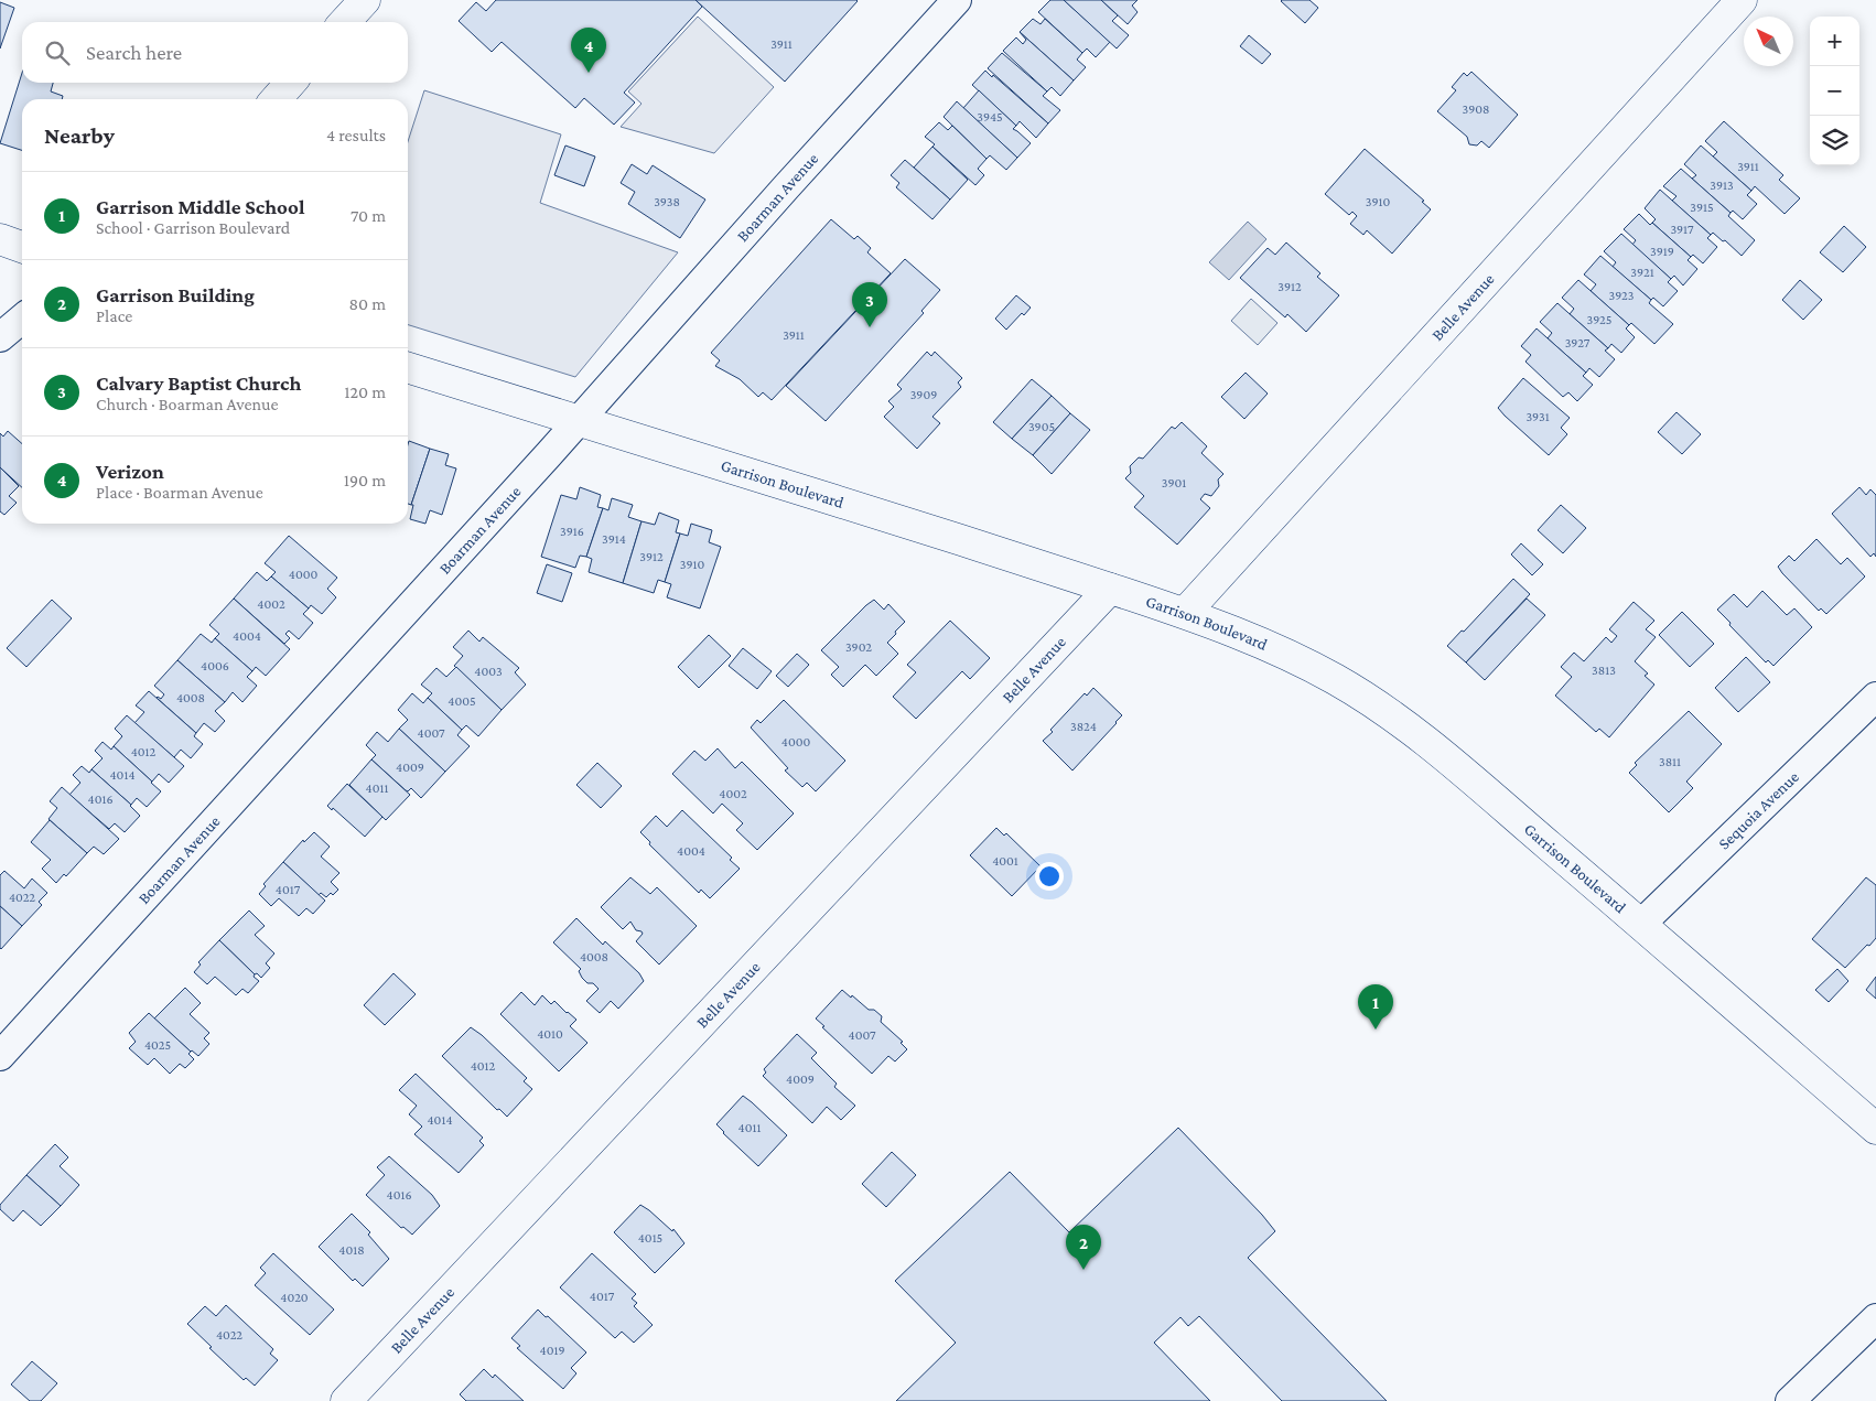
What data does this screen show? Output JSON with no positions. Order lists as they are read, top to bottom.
{
  "streets": {
    "street": [
      "Boarman Avenue",
      "Belle Avenue",
      "Garrison Boulevard",
      "Sequoia Avenue"
    ]
  },
  "crossings": [
    ["Boarman Avenue", "Garrison Boulevard"],
    ["Belle Avenue", "Garrison Boulevard"],
    ["Garrison Boulevard", "Sequoia Avenue"]
  ],
  "house_numbers": [
    "3911",
    "3908",
    "3945",
    "3911",
    "3913",
    "3938",
    "3910",
    "3915",
    "3917",
    "3919",
    "3921",
    "3912",
    "3923",
    "3925",
    "3911",
    "3927",
    "3909",
    "3931",
    "3905",
    "3901",
    "3916",
    "3914",
    "3912",
    "3910",
    "4000",
    "4002",
    "4004",
    "3902",
    "4006",
    "3813",
    "4003",
    "4008",
    "4005",
    "3824",
    "4007",
    "4000",
    "4012",
    "3811",
    "4009",
    "4014",
    "4011",
    "4002",
    "4016",
    "4004",
    "4001",
    "4017",
    "4022",
    "4008",
    "4010",
    "4007",
    "4025",
    "4012",
    "4009",
    "4014",
    "4011",
    "4016",
    "4015",
    "4018",
    "4017",
    "4020",
    "4022",
    "4019"
  ],
  "north": "top left",
  "page": {
    "map_buttons": ["+", "−"],
    "search": "Search here",
    "pins": [
      "4",
      "3",
      "1",
      "2"
    ],
    "heading": ["Nearby", "4 results"],
    "list": [
      {
        "mark": "1",
        "name": "Garrison Middle School",
        "note": "School · Garrison Boulevard",
        "value": "70 m"
      },
      {
        "mark": "2",
        "name": "Garrison Building",
        "note": "Place",
        "value": "80 m"
      },
      {
        "mark": "3",
        "name": "Calvary Baptist Church",
        "note": "Church · Boarman Avenue",
        "value": "120 m"
      },
      {
        "mark": "4",
        "name": "Verizon",
        "note": "Place · Boarman Avenue",
        "value": "190 m"
      }
    ]
  }
}
